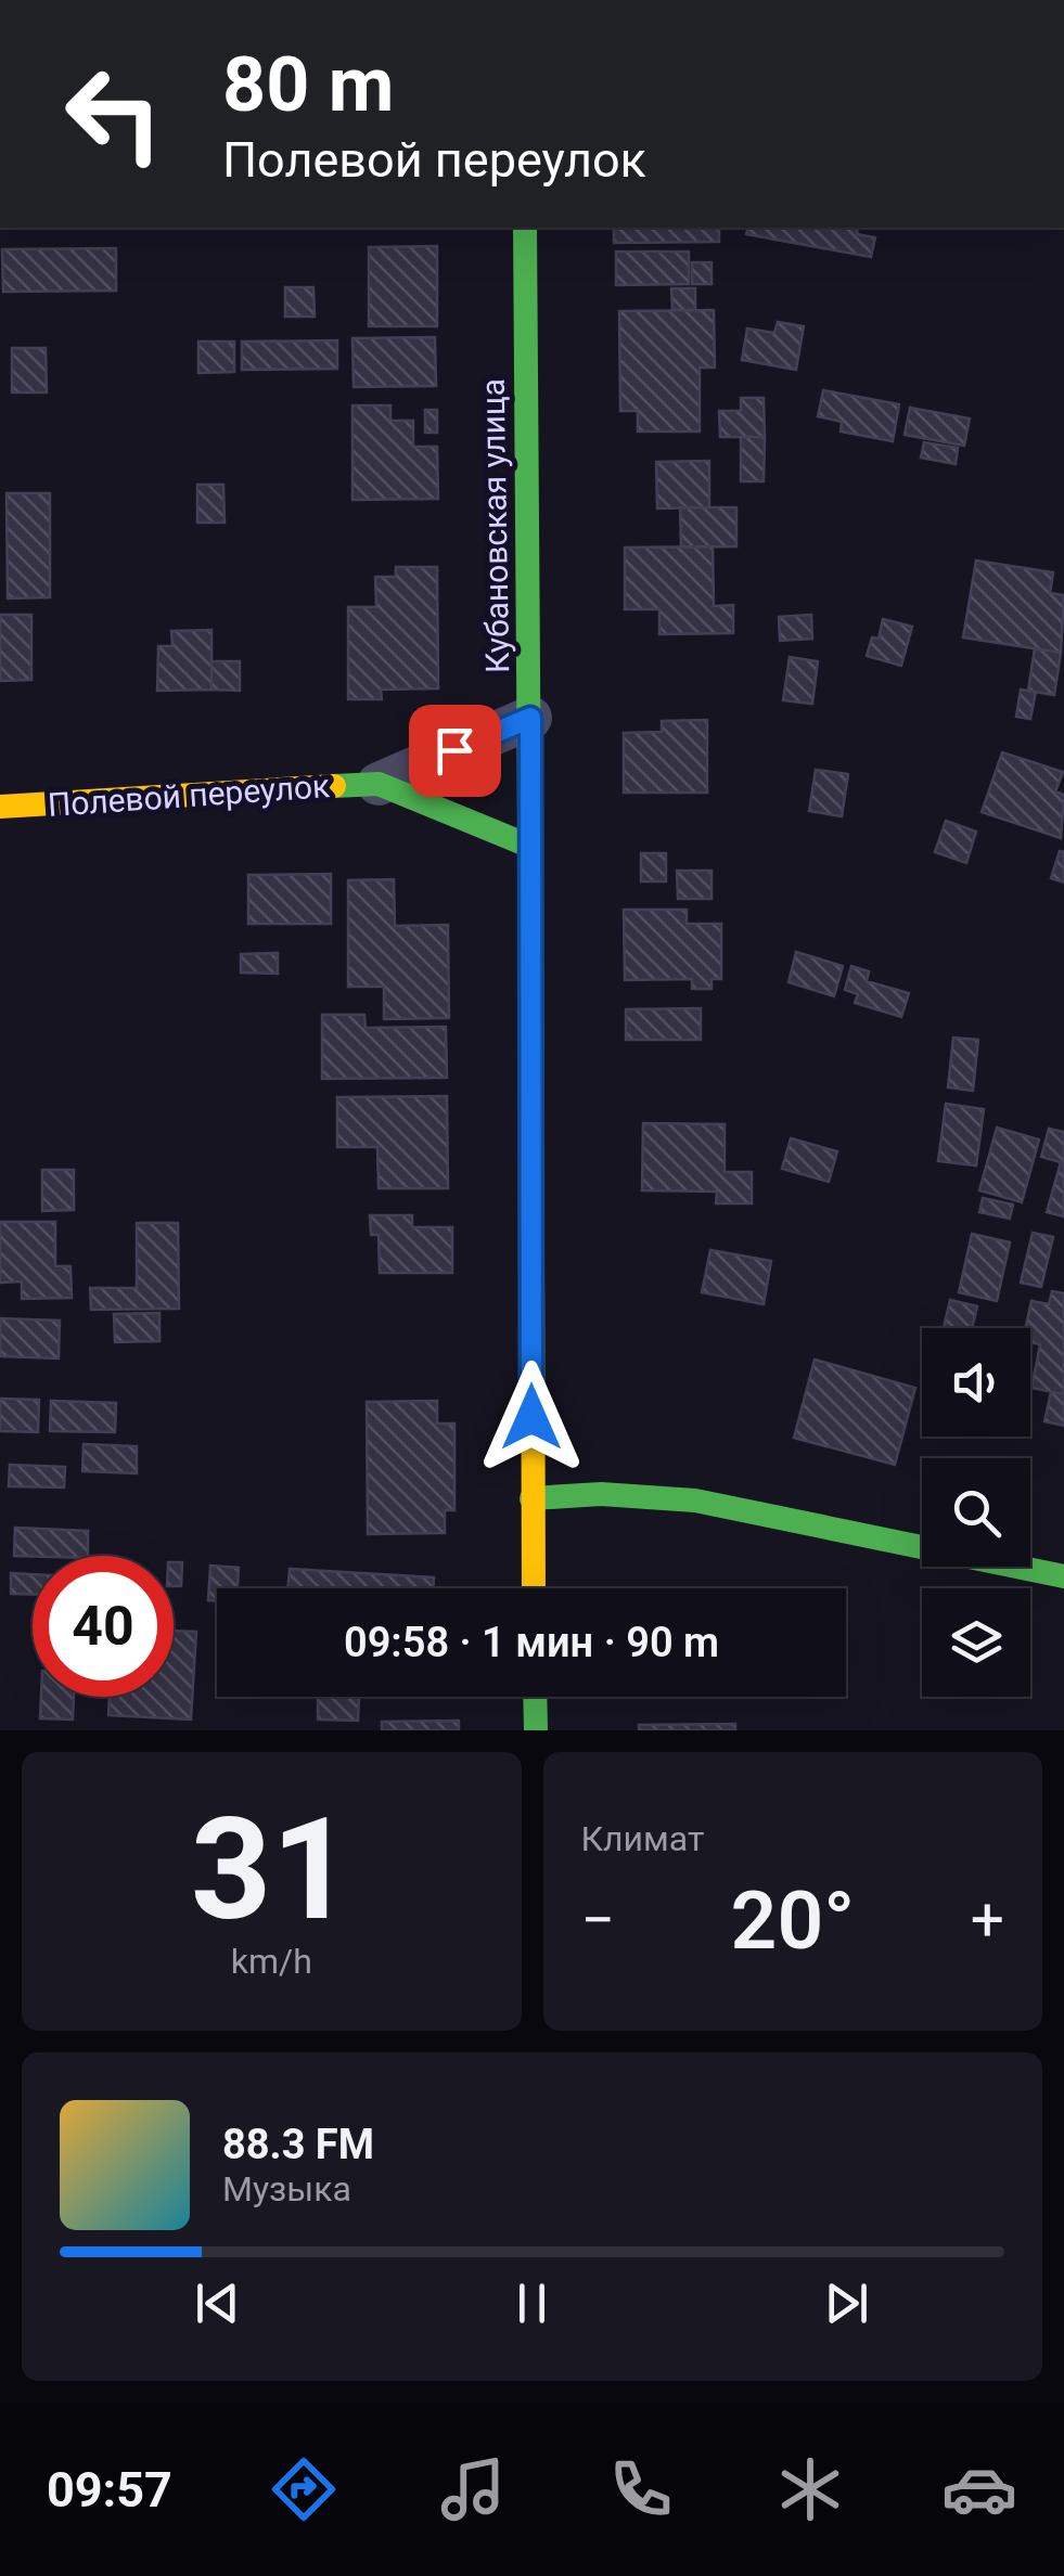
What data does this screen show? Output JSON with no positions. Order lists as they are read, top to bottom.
{
  "streets": {
    "street": ["Кубановская улица", "Полевой переулок"]
  },
  "crossings": [
    ["Кубановская улица", "Полевой переулок"]
  ],
  "page": {
    "turn": ["80 m", "Полевой переулок"],
    "limit": "40",
    "trip": "09:58 · 1 мин · 90 m",
    "tile": [
      ["31", "km/h"],
      "Климат"
    ],
    "heat": ["−", "20°", "+"],
    "song": ["88.3 FM", "Музыка"],
    "tabs": "09:57"
  }
}
